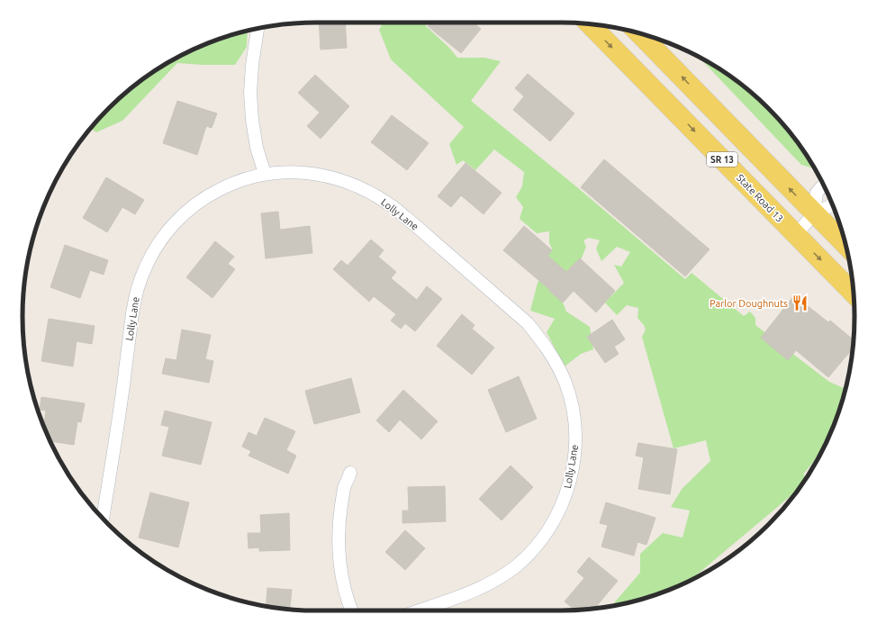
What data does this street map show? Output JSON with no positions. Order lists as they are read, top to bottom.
{
  "streets": {
    "main road": ["SR 13", "State Road 13"],
    "street": ["Lolly Lane"]
  },
  "places": {
    "restaurant": ["Parlor Doughnuts"]
  }
}
